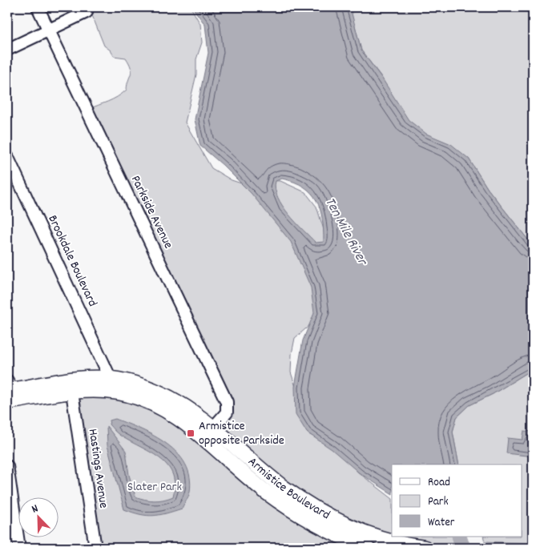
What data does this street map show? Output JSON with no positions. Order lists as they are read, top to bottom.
{
  "streets": {
    "main road": ["Armistice Boulevard"],
    "street": ["Parkside Avenue", "Brookdale Boulevard", "Hastings Avenue"]
  },
  "crossings": [
    ["Parkside Avenue", "Armistice Boulevard"],
    ["Brookdale Boulevard", "Armistice Boulevard"],
    ["Hastings Avenue", "Armistice Boulevard"]
  ],
  "water": ["Ten Mile River"],
  "parks": ["Slater Park"],
  "places": {
    "transit": ["Armistice opposite Parkside"]
  },
  "legend": ["Road", "Park", "Water"],
  "north": "top left"
}
